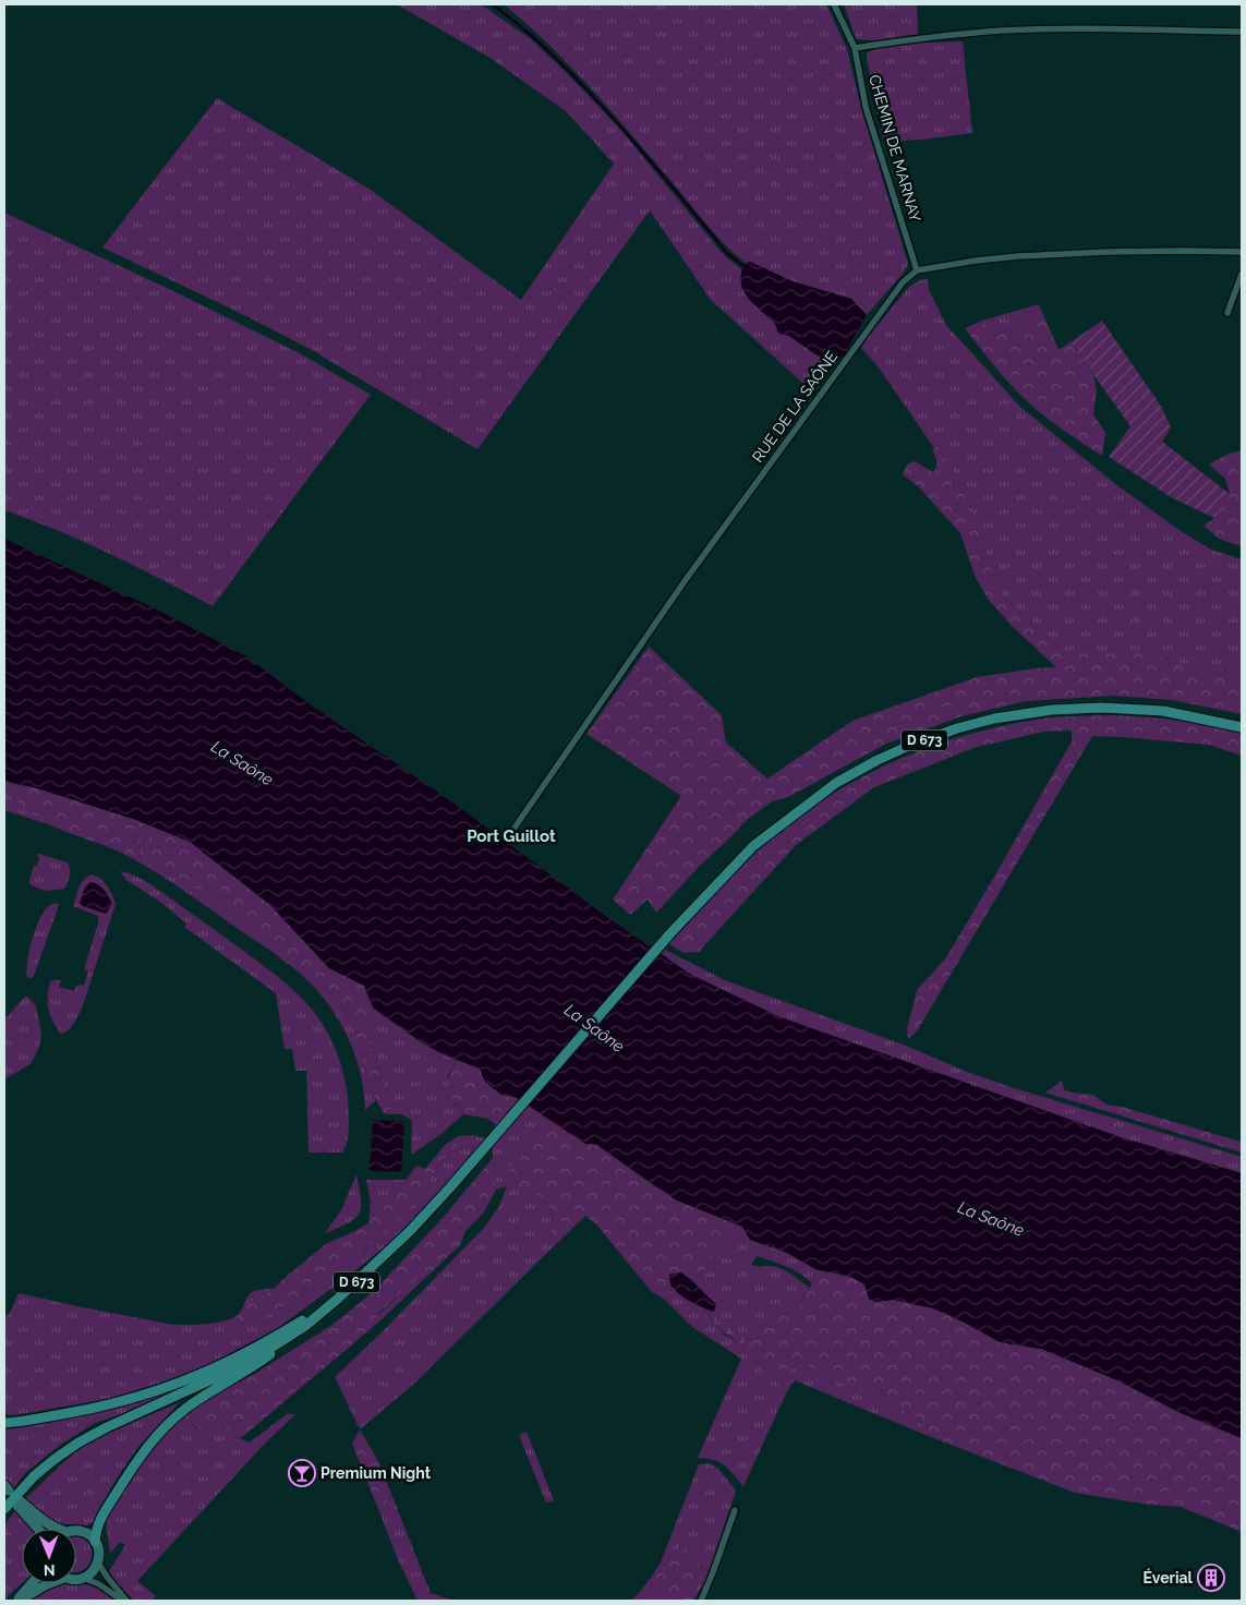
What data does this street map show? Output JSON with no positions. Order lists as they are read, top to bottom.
{
  "streets": {
    "main road": ["D 673"],
    "street": ["CHEMIN DE MARNAY", "RUE DE LA SAÔNE"]
  },
  "crossings": [
    ["CHEMIN DE MARNAY", "RUE DE LA SAÔNE"]
  ],
  "districts": ["Port Guillot"],
  "water": ["La Saône"],
  "places": {
    "bar": ["Premium Night"],
    "building": ["Éverial"]
  },
  "north": "bottom"
}
